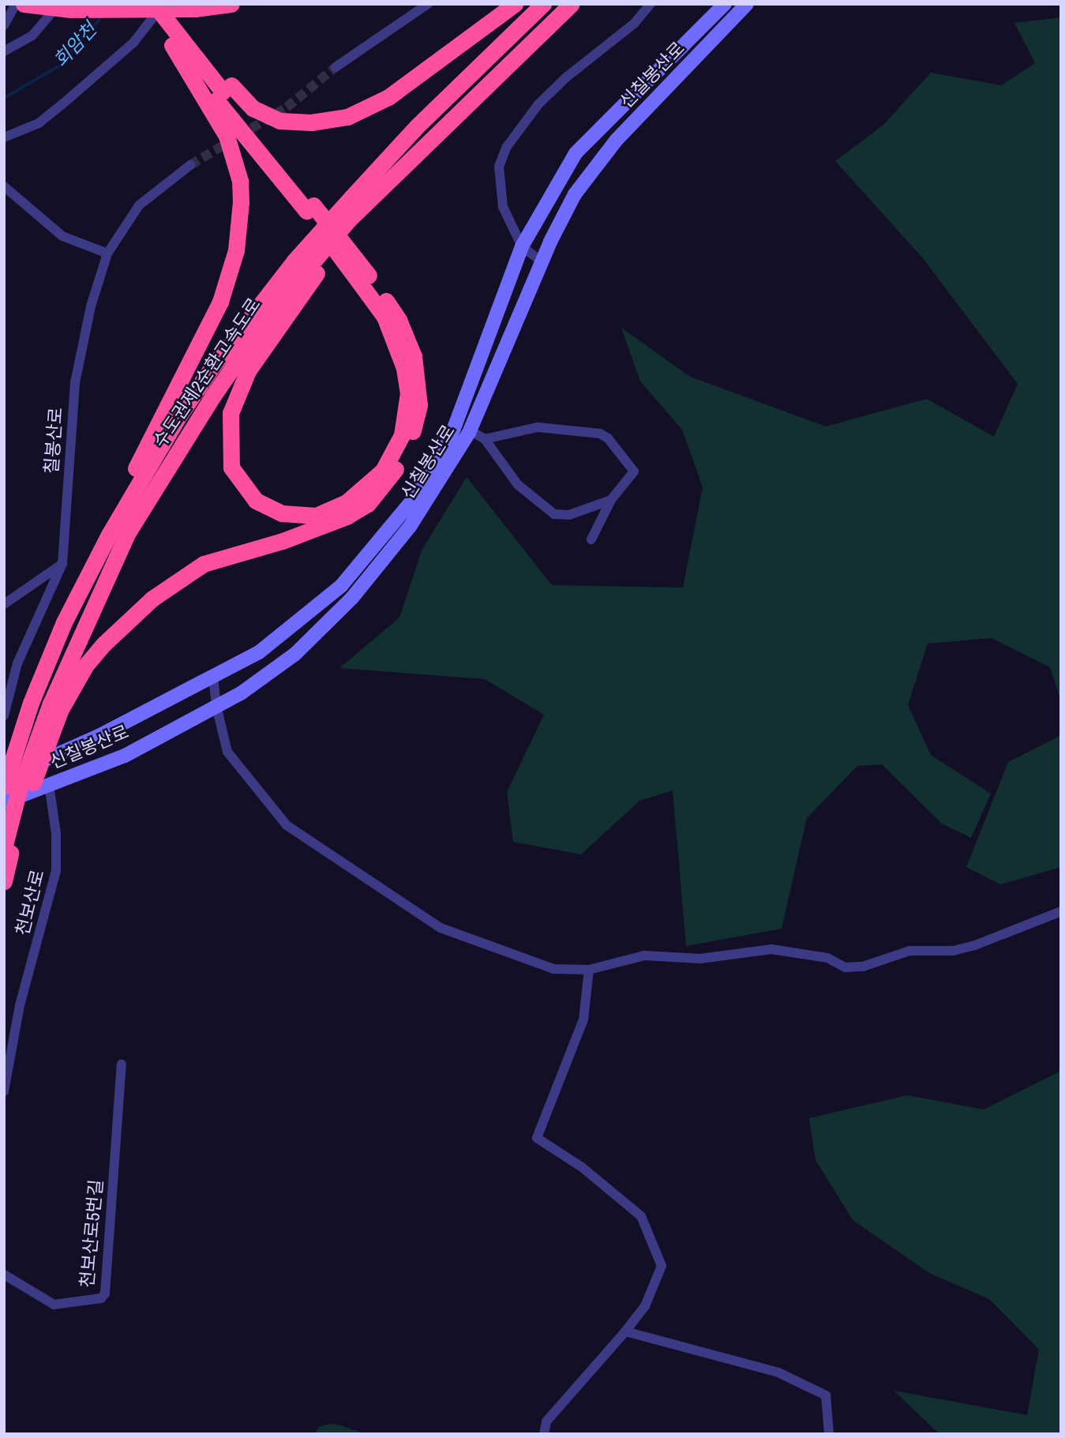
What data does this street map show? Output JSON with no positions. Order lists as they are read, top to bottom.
{
  "streets": {
    "highway": ["수도권제2순환고속도로"],
    "street": [
      "신칠봉산로",
      "칠봉산로",
      "천보산로",
      "천보산로5번길"
    ]
  },
  "crossings": [
    ["신칠봉산로", "천보산로"]
  ],
  "water": ["회암천"]
}
